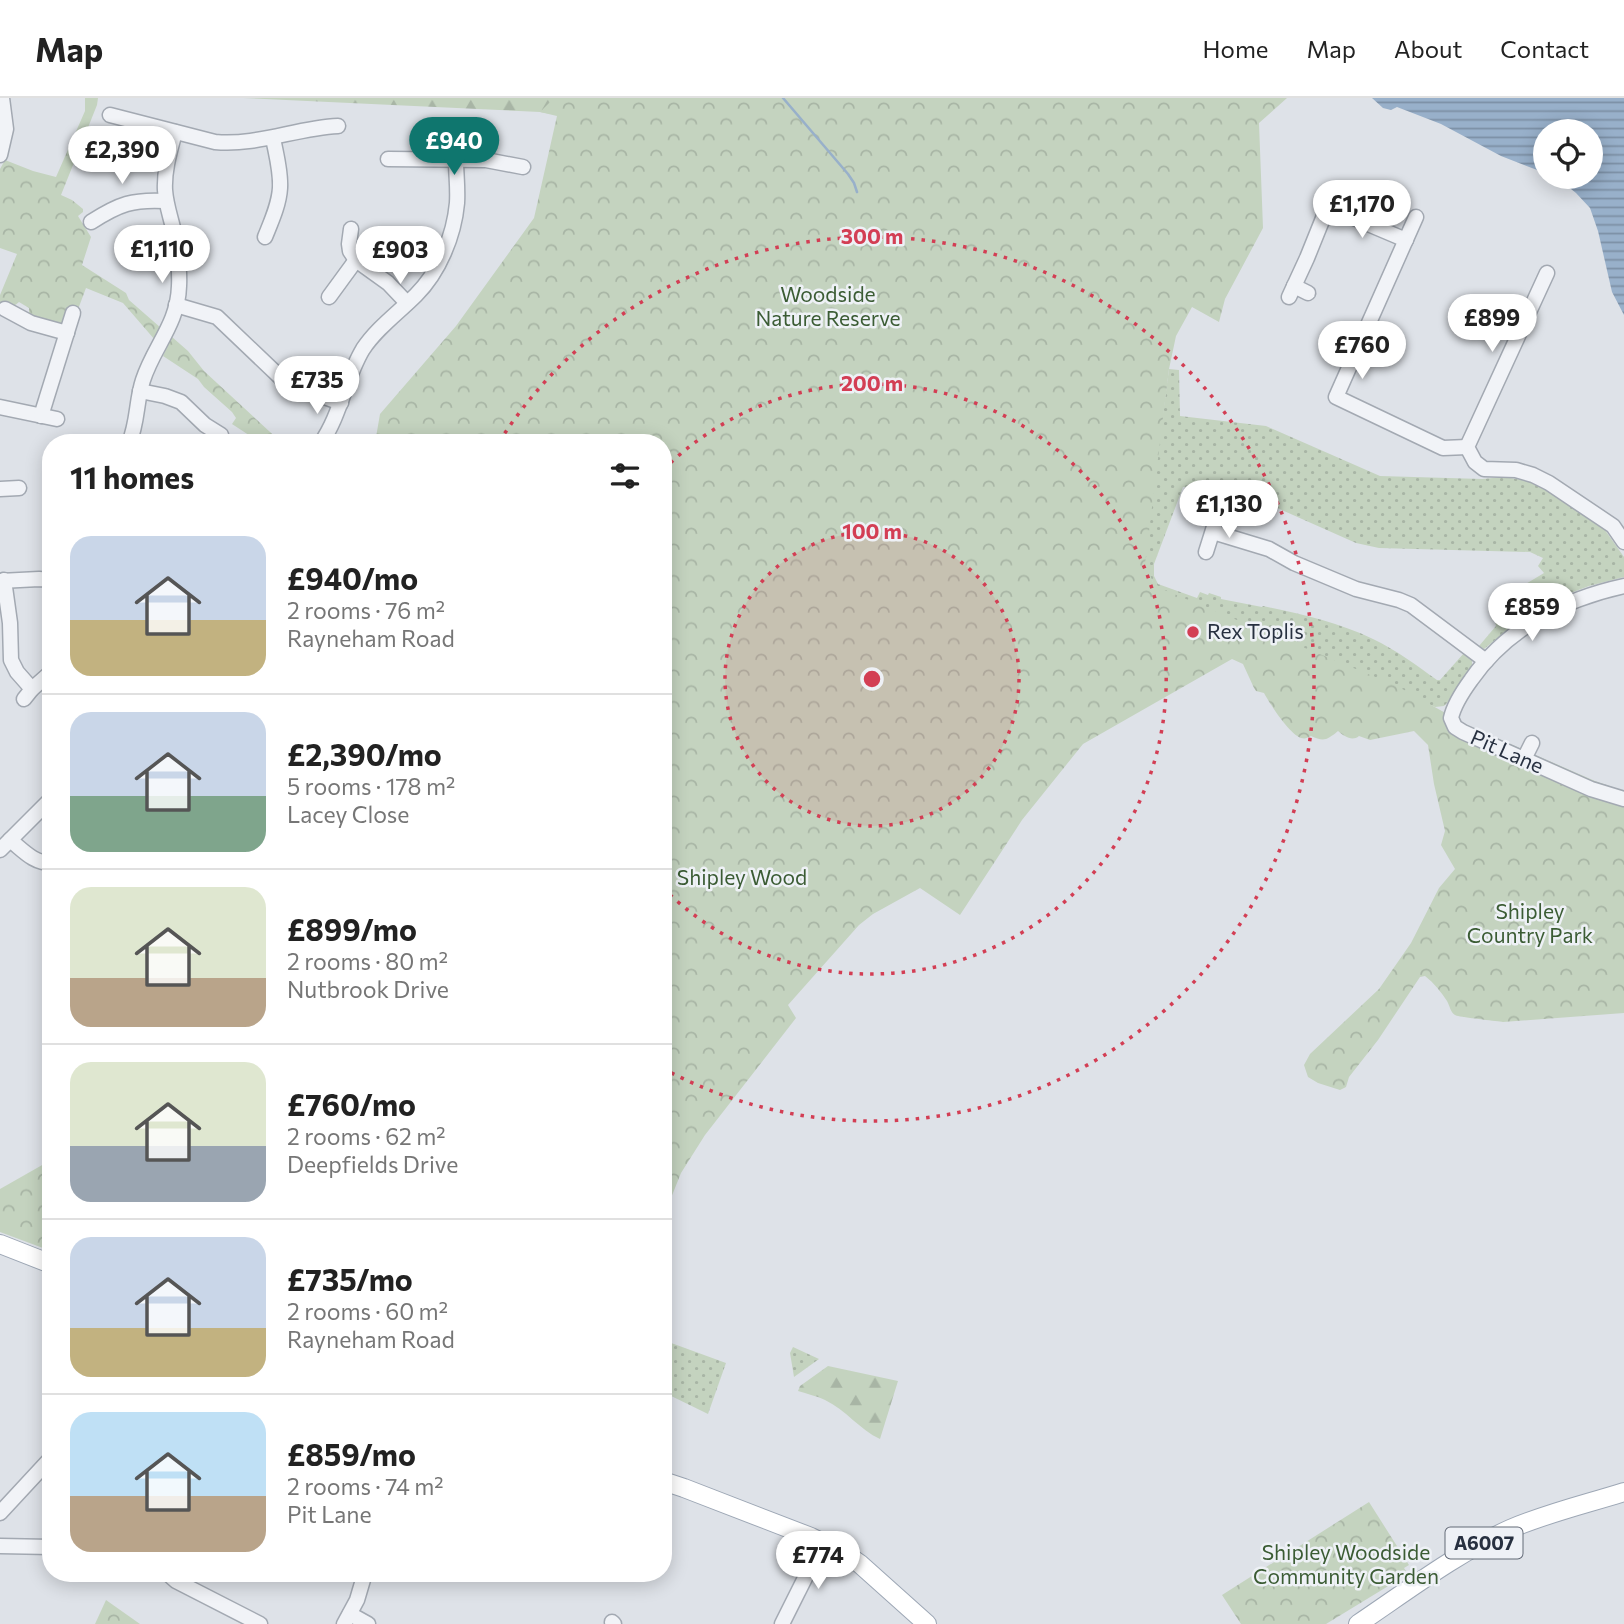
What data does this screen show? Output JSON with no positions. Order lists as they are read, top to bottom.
{
  "streets": {
    "main road": ["A6007"],
    "street": ["Pit Lane"]
  },
  "parks": [
    "Woodside Nature Reserve",
    "Shipley Wood",
    "Shipley Country Park",
    "Shipley Woodside Community Garden"
  ],
  "places": ["Rex Toplis"],
  "page": {
    "header": "Map",
    "nav": [
      "Home",
      "Map",
      "About",
      "Contact"
    ],
    "price": [
      "£940",
      "£2,390",
      "£1,170",
      "£1,110",
      "£903",
      "£899",
      "£760",
      "£735",
      "£1,130",
      "£859",
      "£774"
    ],
    "heading": "11 homes",
    "list": [
      {
        "name": "£940/mo",
        "note": "2 rooms · 76 m² · Rayneham Road"
      },
      {
        "name": "£2,390/mo",
        "note": "5 rooms · 178 m² · Lacey Close"
      },
      {
        "name": "£899/mo",
        "note": "2 rooms · 80 m² · Nutbrook Drive"
      },
      {
        "name": "£760/mo",
        "note": "2 rooms · 62 m² · Deepfields Drive"
      },
      {
        "name": "£735/mo",
        "note": "2 rooms · 60 m² · Rayneham Road"
      },
      {
        "name": "£859/mo",
        "note": "2 rooms · 74 m² · Pit Lane"
      }
    ]
  },
  "rings": ["300 m", "200 m", "100 m"]
}
